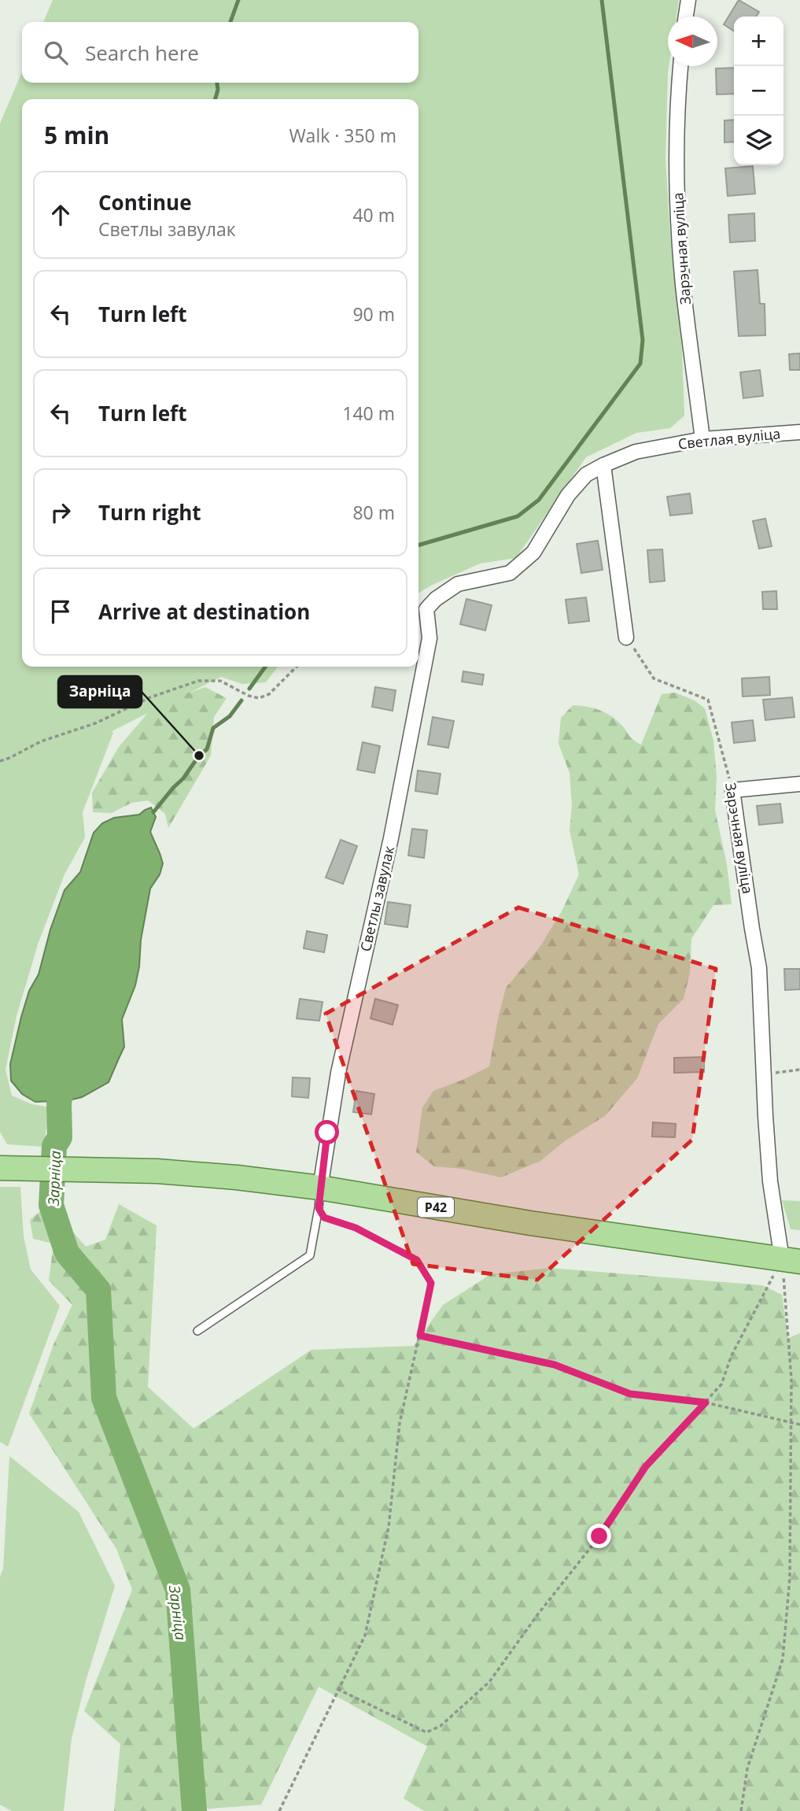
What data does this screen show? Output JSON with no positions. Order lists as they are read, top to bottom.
{
  "streets": {
    "main road": ["Р42"],
    "street": ["Зарэчная вуліца", "Светлая вуліца", "Светлы завулак"]
  },
  "crossings": [
    ["Зарэчная вуліца", "Светлая вуліца"],
    ["Зарэчная вуліца", "Р42"],
    ["Светлая вуліца", "Светлы завулак"],
    ["Светлы завулак", "Р42"]
  ],
  "water": ["Зарніца"],
  "places": ["Зарніца"],
  "north": "left",
  "page": {
    "map_buttons": ["+", "−"],
    "search": "Search here",
    "heading": ["5 min", "Walk · 350 m"],
    "list": [
      ["Continue", "Светлы завулак", "40 m"],
      ["Turn left", "90 m"],
      ["Turn left", "140 m"],
      ["Turn right", "80 m"],
      "Arrive at destination"
    ]
  }
}
